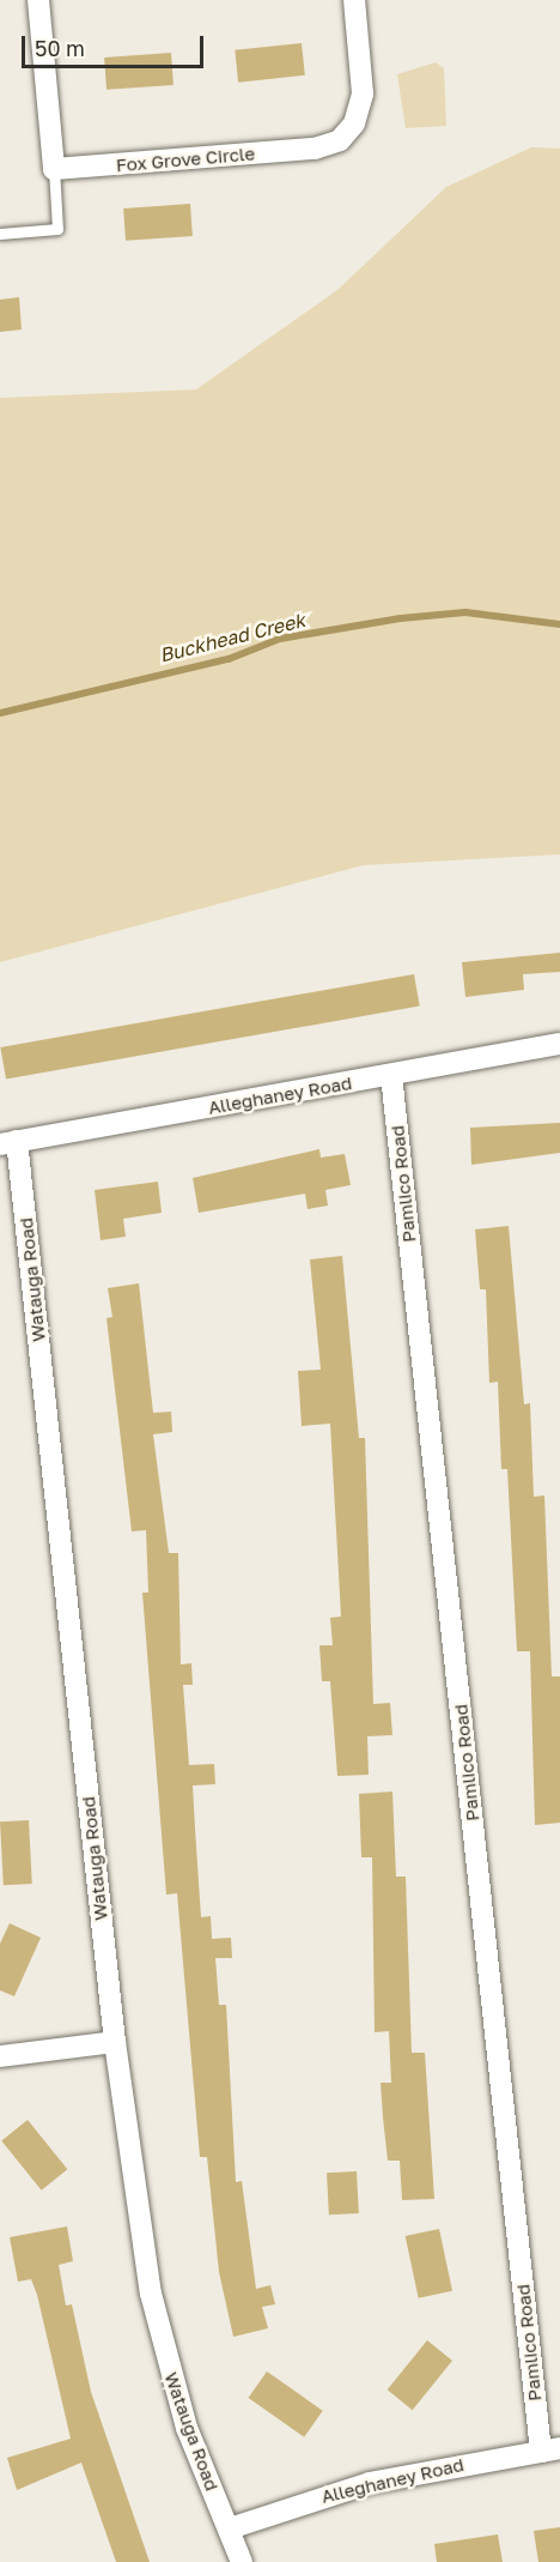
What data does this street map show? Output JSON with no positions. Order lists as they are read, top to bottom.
{
  "streets": {
    "street": [
      "Fox Grove Circle",
      "Alleghaney Road",
      "Pamlico Road",
      "Watauga Road"
    ]
  },
  "crossings": [
    ["Alleghaney Road", "Pamlico Road"],
    ["Alleghaney Road", "Watauga Road"]
  ],
  "water": ["Buckhead Creek"],
  "scale_bar": "50 m"
}
